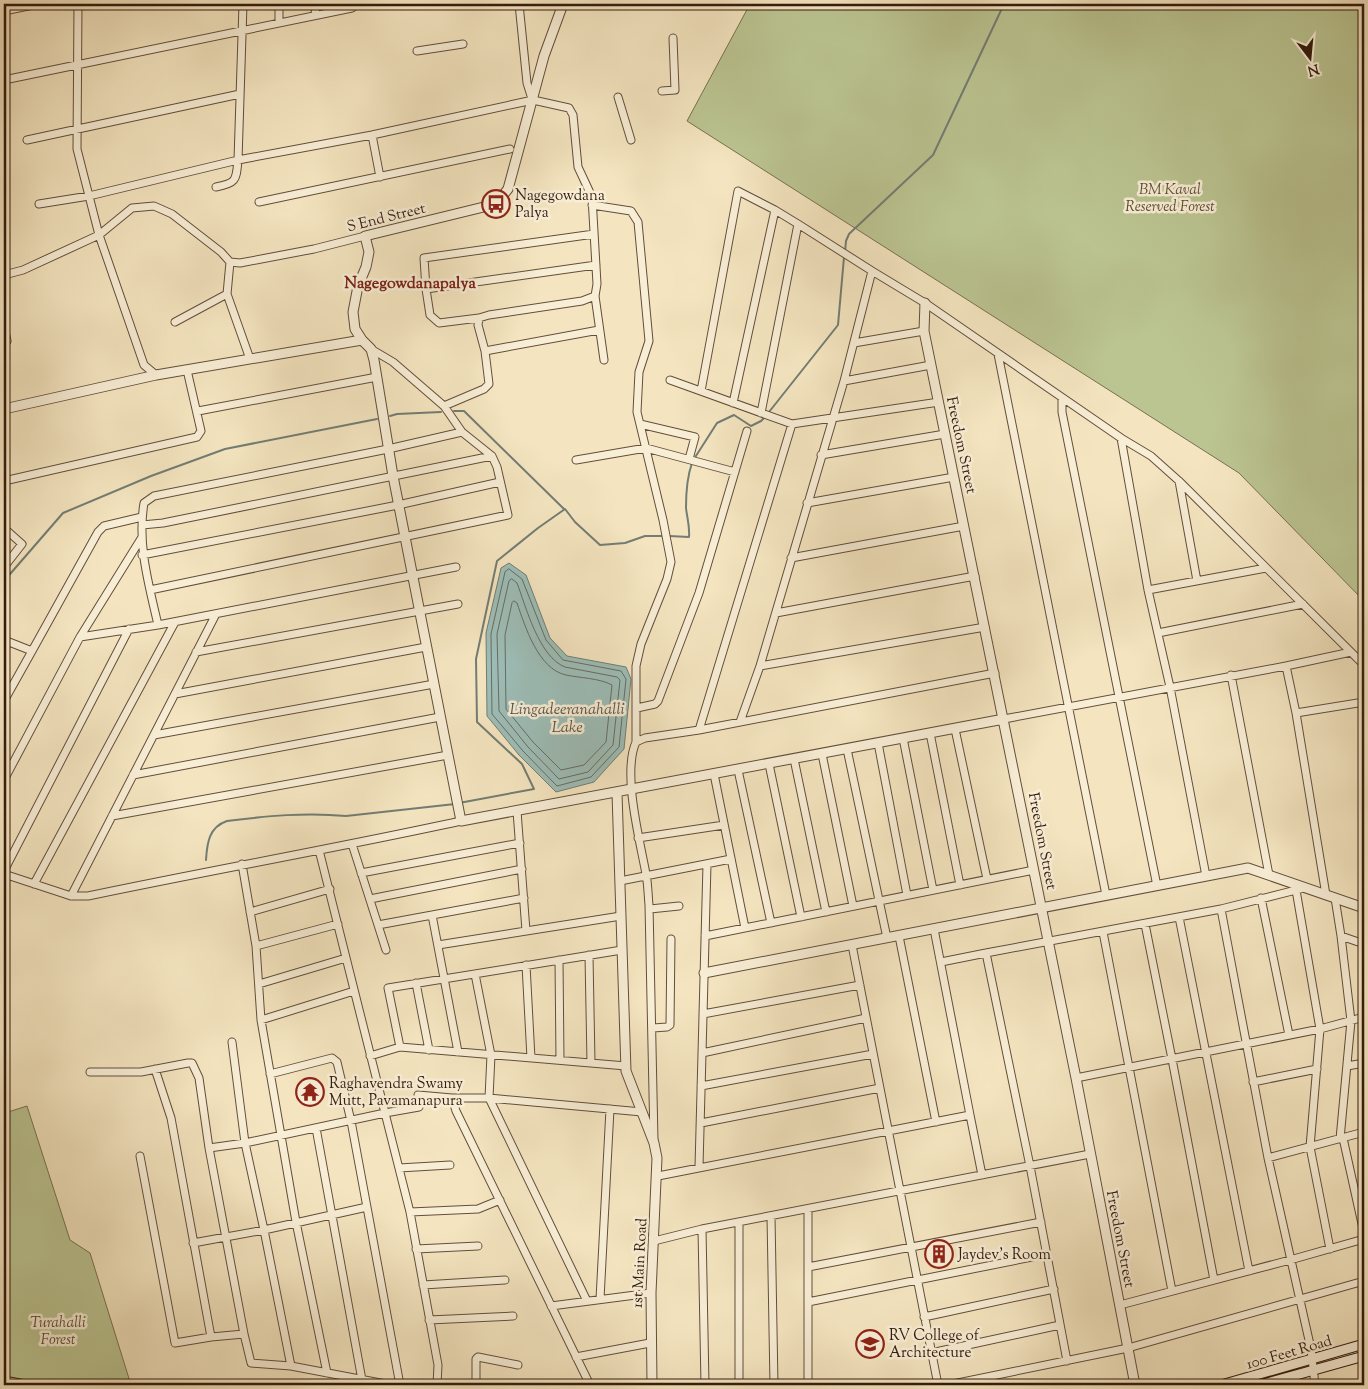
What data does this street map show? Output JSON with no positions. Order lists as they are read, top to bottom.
{
  "streets": {
    "street": [
      "S End Street",
      "Freedom Street",
      "1st Main Road",
      "100 Feet Road"
    ]
  },
  "districts": ["Nagegowdanapalya"],
  "water": ["Lingadeeranahalli Lake"],
  "parks": ["BM Kaval Reserved Forest", "Turahalli Forest"],
  "places": {
    "bus stop": ["Nagegowdana Palya"],
    "temple": ["Raghavendra Swamy Mutt, Pavamanapura"],
    "building": ["Jaydev's Room"],
    "school or university": ["RV College of Architecture"]
  },
  "north": "bottom"
}
